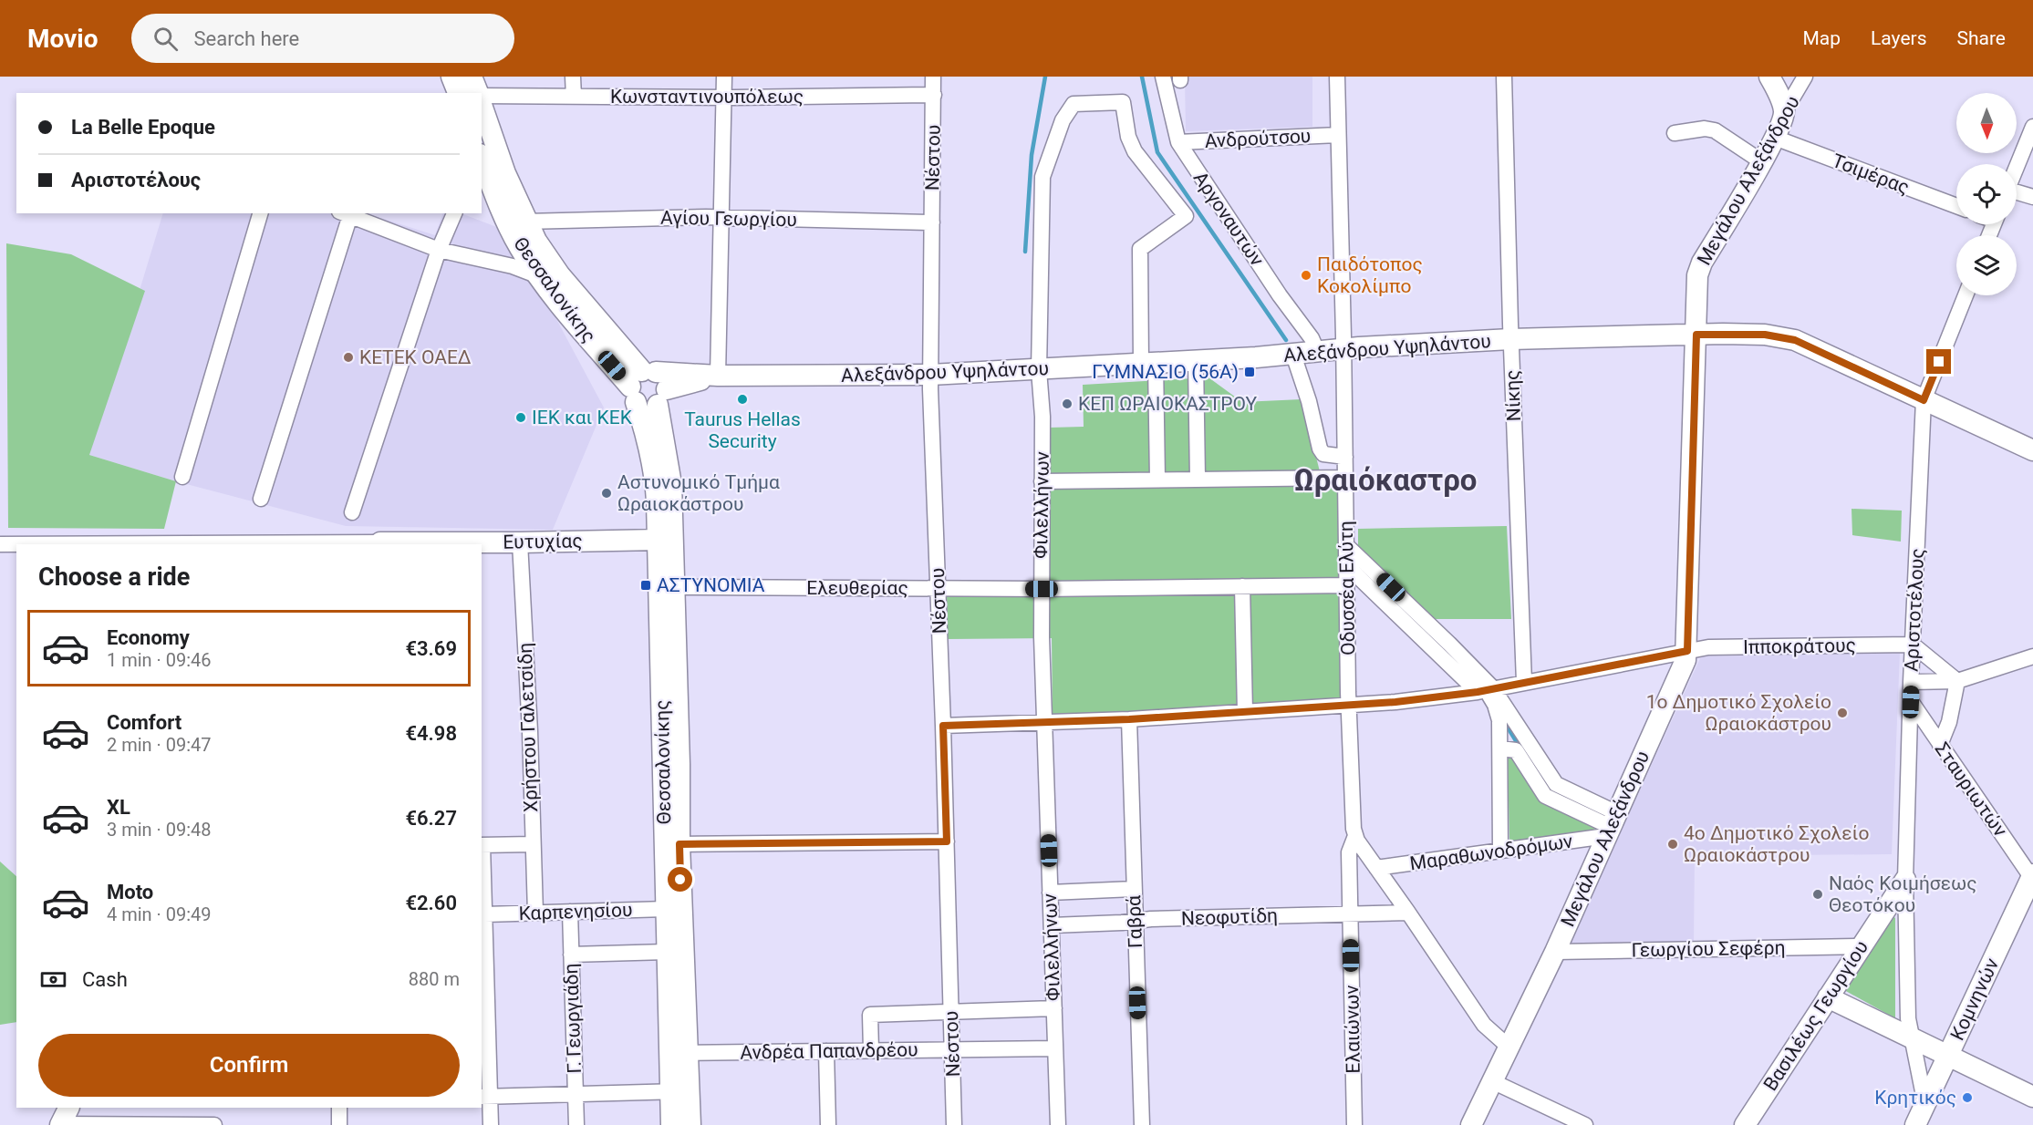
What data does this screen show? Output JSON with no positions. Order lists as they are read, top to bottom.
{
  "streets": {
    "street": [
      "Κωνσταντινουπόλεως",
      "Ανδρούτσου",
      "Νέστου",
      "Τσιμέρας",
      "Μεγάλου Αλεξάνδρου",
      "Αγίου Γεωργίου",
      "Αργοναυτών",
      "Θεσσαλονίκης",
      "Αλεξάνδρου Υψηλάντου",
      "Νίκης",
      "Φιλελλήνων",
      "Ευτυχίας",
      "Ελευθερίας",
      "Οδυσσέα Ελύτη",
      "Αριστοτέλους",
      "Ιπποκράτους",
      "Χρήστου Γαλετσίδη",
      "Σταυριωτών",
      "Μαραθωνοδρόμων",
      "Καρπενησίου",
      "Νεοφυτίδη",
      "Γαβρά",
      "Γεωργίου Σεφέρη",
      "Κομνηνών",
      "Βασιλέως Γεωργίου",
      "Γ. Γεωργιάδη",
      "Ελαιώνων",
      "Ανδρέα Παπανδρέου"
    ]
  },
  "crossings": [
    ["Κωνσταντινουπόλεως", "Νέστου"],
    ["Ανδρούτσου", "Αργοναυτών"],
    ["Ανδρούτσου", "Οδυσσέα Ελύτη"],
    ["Νέστου", "Αγίου Γεωργίου"],
    ["Νέστου", "Αλεξάνδρου Υψηλάντου"],
    ["Νέστου", "Ελευθερίας"],
    ["Νέστου", "Ιπποκράτους"],
    ["Νέστου", "Ανδρέα Παπανδρέου"],
    ["Τσιμέρας", "Μεγάλου Αλεξάνδρου"],
    ["Μεγάλου Αλεξάνδρου", "Αλεξάνδρου Υψηλάντου"],
    ["Μεγάλου Αλεξάνδρου", "Οδυσσέα Ελύτη"],
    ["Μεγάλου Αλεξάνδρου", "Ιπποκράτους"],
    ["Μεγάλου Αλεξάνδρου", "Μαραθωνοδρόμων"],
    ["Μεγάλου Αλεξάνδρου", "Γεωργίου Σεφέρη"],
    ["Αγίου Γεωργίου", "Θεσσαλονίκης"],
    ["Αργοναυτών", "Αλεξάνδρου Υψηλάντου"],
    ["Αργοναυτών", "Φιλελλήνων"],
    ["Θεσσαλονίκης", "Ευτυχίας"],
    ["Θεσσαλονίκης", "Ελευθερίας"],
    ["Θεσσαλονίκης", "Καρπενησίου"],
    ["Θεσσαλονίκης", "Ανδρέα Παπανδρέου"],
    ["Αλεξάνδρου Υψηλάντου", "Νίκης"],
    ["Αλεξάνδρου Υψηλάντου", "Φιλελλήνων"],
    ["Αλεξάνδρου Υψηλάντου", "Οδυσσέα Ελύτη"],
    ["Αλεξάνδρου Υψηλάντου", "Αριστοτέλους"],
    ["Νίκης", "Ιπποκράτους"],
    ["Φιλελλήνων", "Ελευθερίας"],
    ["Φιλελλήνων", "Ιπποκράτους"],
    ["Φιλελλήνων", "Νεοφυτίδη"],
    ["Φιλελλήνων", "Ανδρέα Παπανδρέου"],
    ["Ευτυχίας", "Χρήστου Γαλετσίδη"],
    ["Ελευθερίας", "Οδυσσέα Ελύτη"],
    ["Οδυσσέα Ελύτη", "Ιπποκράτους"],
    ["Οδυσσέα Ελύτη", "Μαραθωνοδρόμων"],
    ["Οδυσσέα Ελύτη", "Νεοφυτίδη"],
    ["Οδυσσέα Ελύτη", "Ελαιώνων"],
    ["Αριστοτέλους", "Ιπποκράτους"],
    ["Αριστοτέλους", "Σταυριωτών"],
    ["Αριστοτέλους", "Κομνηνών"],
    ["Αριστοτέλους", "Βασιλέως Γεωργίου"],
    ["Ιπποκράτους", "Γαβρά"],
    ["Χρήστου Γαλετσίδη", "Καρπενησίου"],
    ["Σταυριωτών", "Κομνηνών"],
    ["Καρπενησίου", "Γ. Γεωργιάδη"],
    ["Νεοφυτίδη", "Γαβρά"],
    ["Νεοφυτίδη", "Ελαιώνων"],
    ["Γεωργίου Σεφέρη", "Βασιλέως Γεωργίου"]
  ],
  "districts": ["Ωραιόκαστρο"],
  "places": {
    "other": [
      "Παιδότοπος Κοκολίμπο",
      "ΚΕΤΕΚ ΟΑΕΔ",
      "Taurus Hellas Security",
      "ΚΕΠ ΩΡΑΙΟΚΑΣΤΡΟΥ",
      "ΙΕΚ και ΚΕΚ",
      "Αστυνομικό Τμήμα Ωραιοκάστρου",
      "1ο Δημοτικό Σχολείο Ωραιοκάστρου",
      "4ο Δημοτικό Σχολείο Ωραιοκάστρου",
      "Ναός Κοιμήσεως Θεοτόκου",
      "Κρητικός"
    ],
    "transit": ["ΓΥΜΝΑΣΙΟ (56Α)", "ΑΣΤΥΝΟΜΙΑ"]
  },
  "north": "bottom",
  "page": {
    "header": "Movio",
    "search": "Search here",
    "nav": ["Map", "Layers", "Share"],
    "banner": ["La Belle Epoque", "Αριστοτέλους"],
    "heading": "Choose a ride",
    "list": [
      {
        "name": "Economy",
        "note": "1 min · 09:46",
        "value": "€3.69"
      },
      {
        "name": "Comfort",
        "note": "2 min · 09:47",
        "value": "€4.98"
      },
      {
        "name": "XL",
        "note": "3 min · 09:48",
        "value": "€6.27"
      },
      {
        "name": "Moto",
        "note": "4 min · 09:49",
        "value": "€2.60"
      }
    ],
    "pay": ["Cash", "880 m"],
    "buttons": "Confirm"
  }
}
